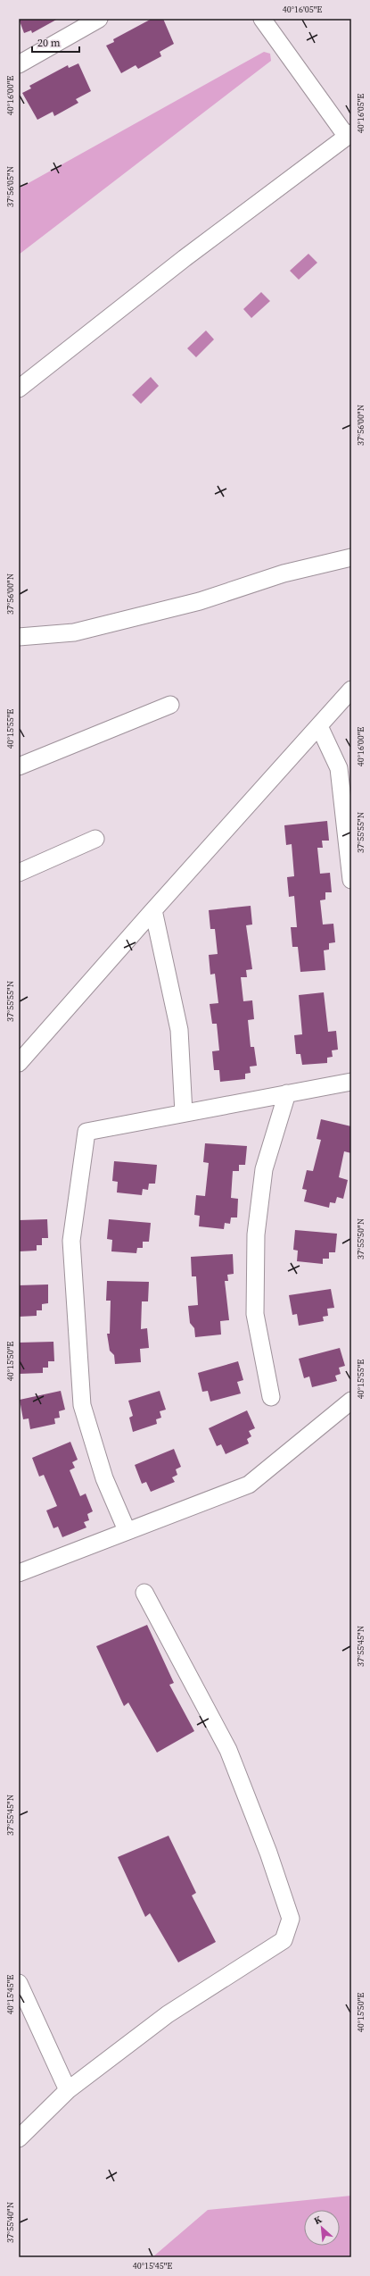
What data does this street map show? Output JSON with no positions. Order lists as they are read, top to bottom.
{
  "scale_bar": "20 m",
  "north": "top left",
  "coordinates": [
    "40°16'05\"E",
    "40°16'00\"E",
    "37°56'05\"N",
    "37°56'00\"N",
    "40°15'55\"E",
    "37°55'55\"N",
    "37°55'50\"N",
    "40°15'50\"E",
    "37°55'45\"N",
    "40°15'45\"E",
    "37°55'40\"N"
  ]
}
